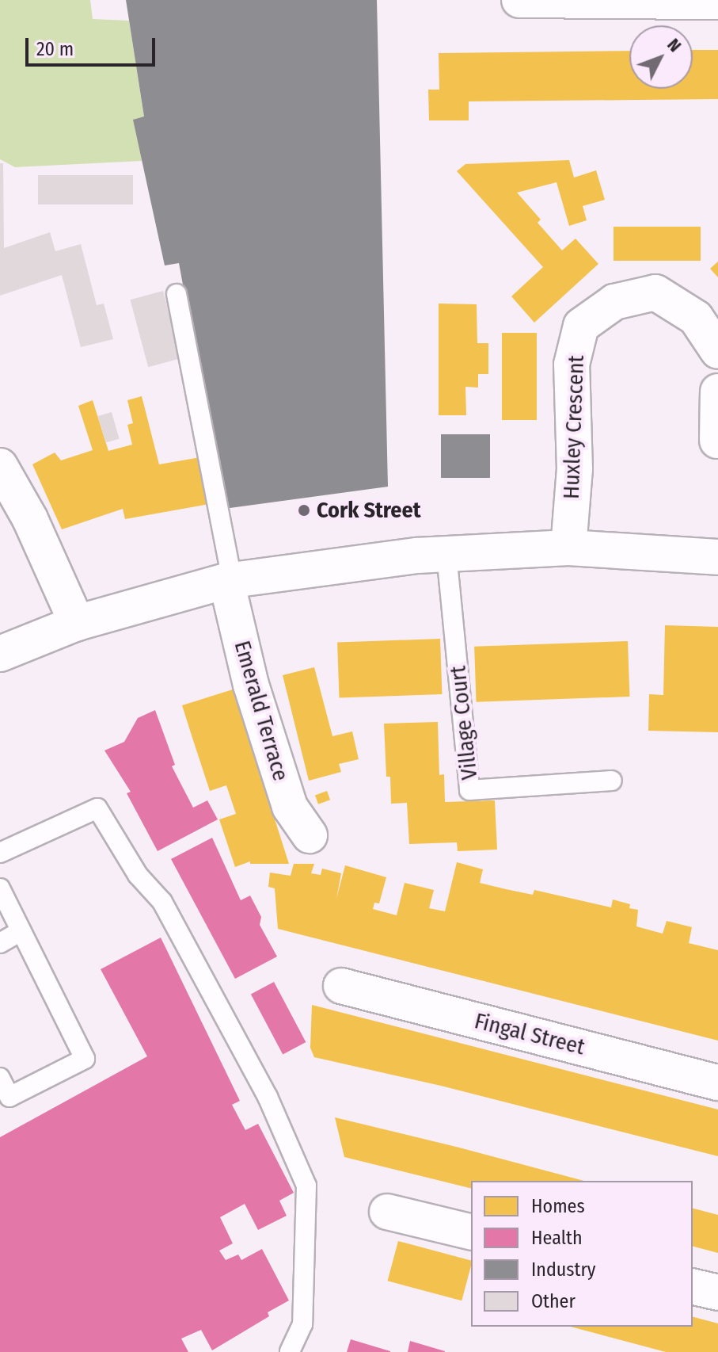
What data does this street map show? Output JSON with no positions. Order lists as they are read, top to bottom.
{
  "streets": {
    "street": ["Huxley Crescent", "Emerald Terrace", "Fingal Street"],
    "lane": ["Village Court"]
  },
  "places": ["Cork Street"],
  "legend": [
    "Homes",
    "Health",
    "Industry",
    "Other"
  ],
  "scale_bar": "20 m",
  "north": "top right"
}
